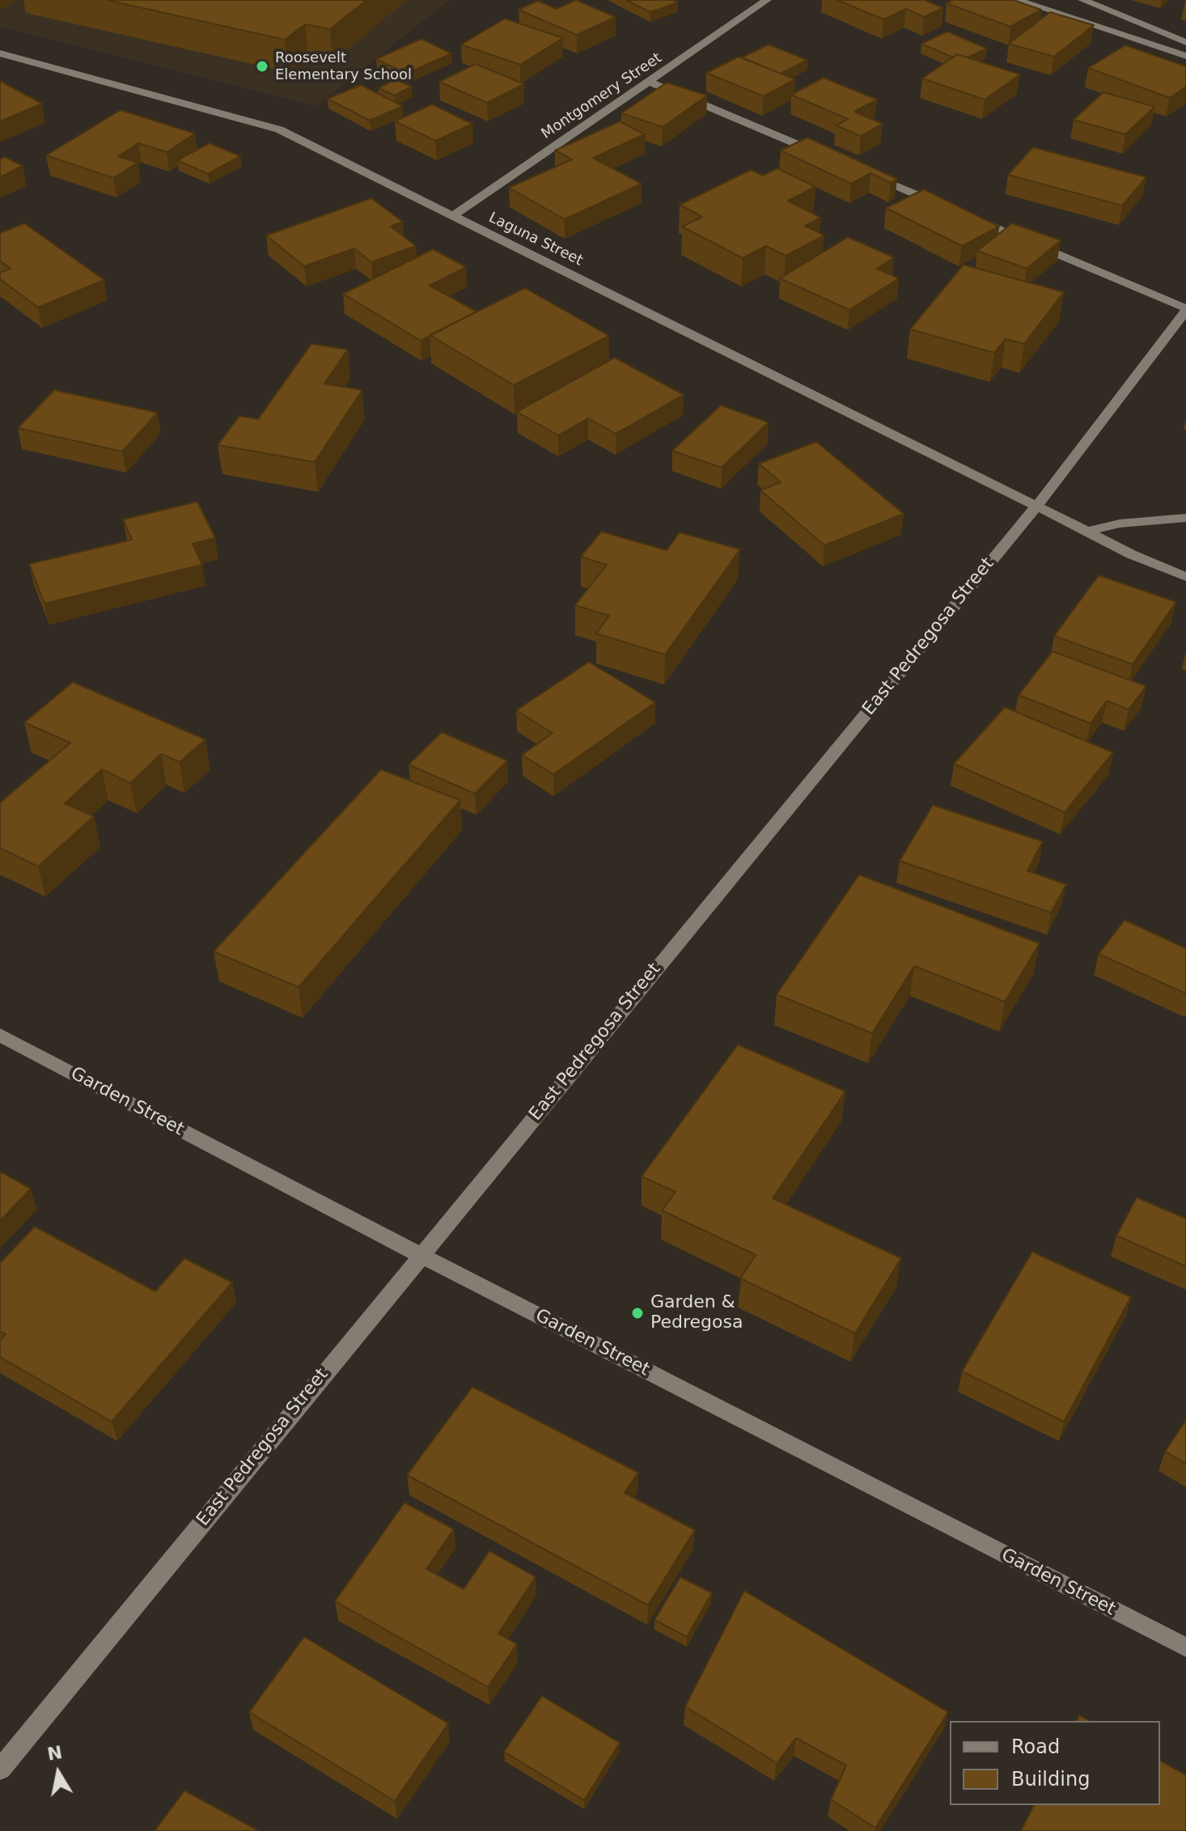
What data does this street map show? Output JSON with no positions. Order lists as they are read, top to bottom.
{
  "streets": {
    "street": [
      "Montgomery Street",
      "Laguna Street",
      "East Pedregosa Street",
      "Garden Street"
    ]
  },
  "crossings": [
    ["Montgomery Street", "Laguna Street"],
    ["Laguna Street", "East Pedregosa Street"],
    ["East Pedregosa Street", "Garden Street"]
  ],
  "places": ["Roosevelt Elementary School", "Garden & Pedregosa"],
  "legend": ["Road", "Building"],
  "north": "top"
}
